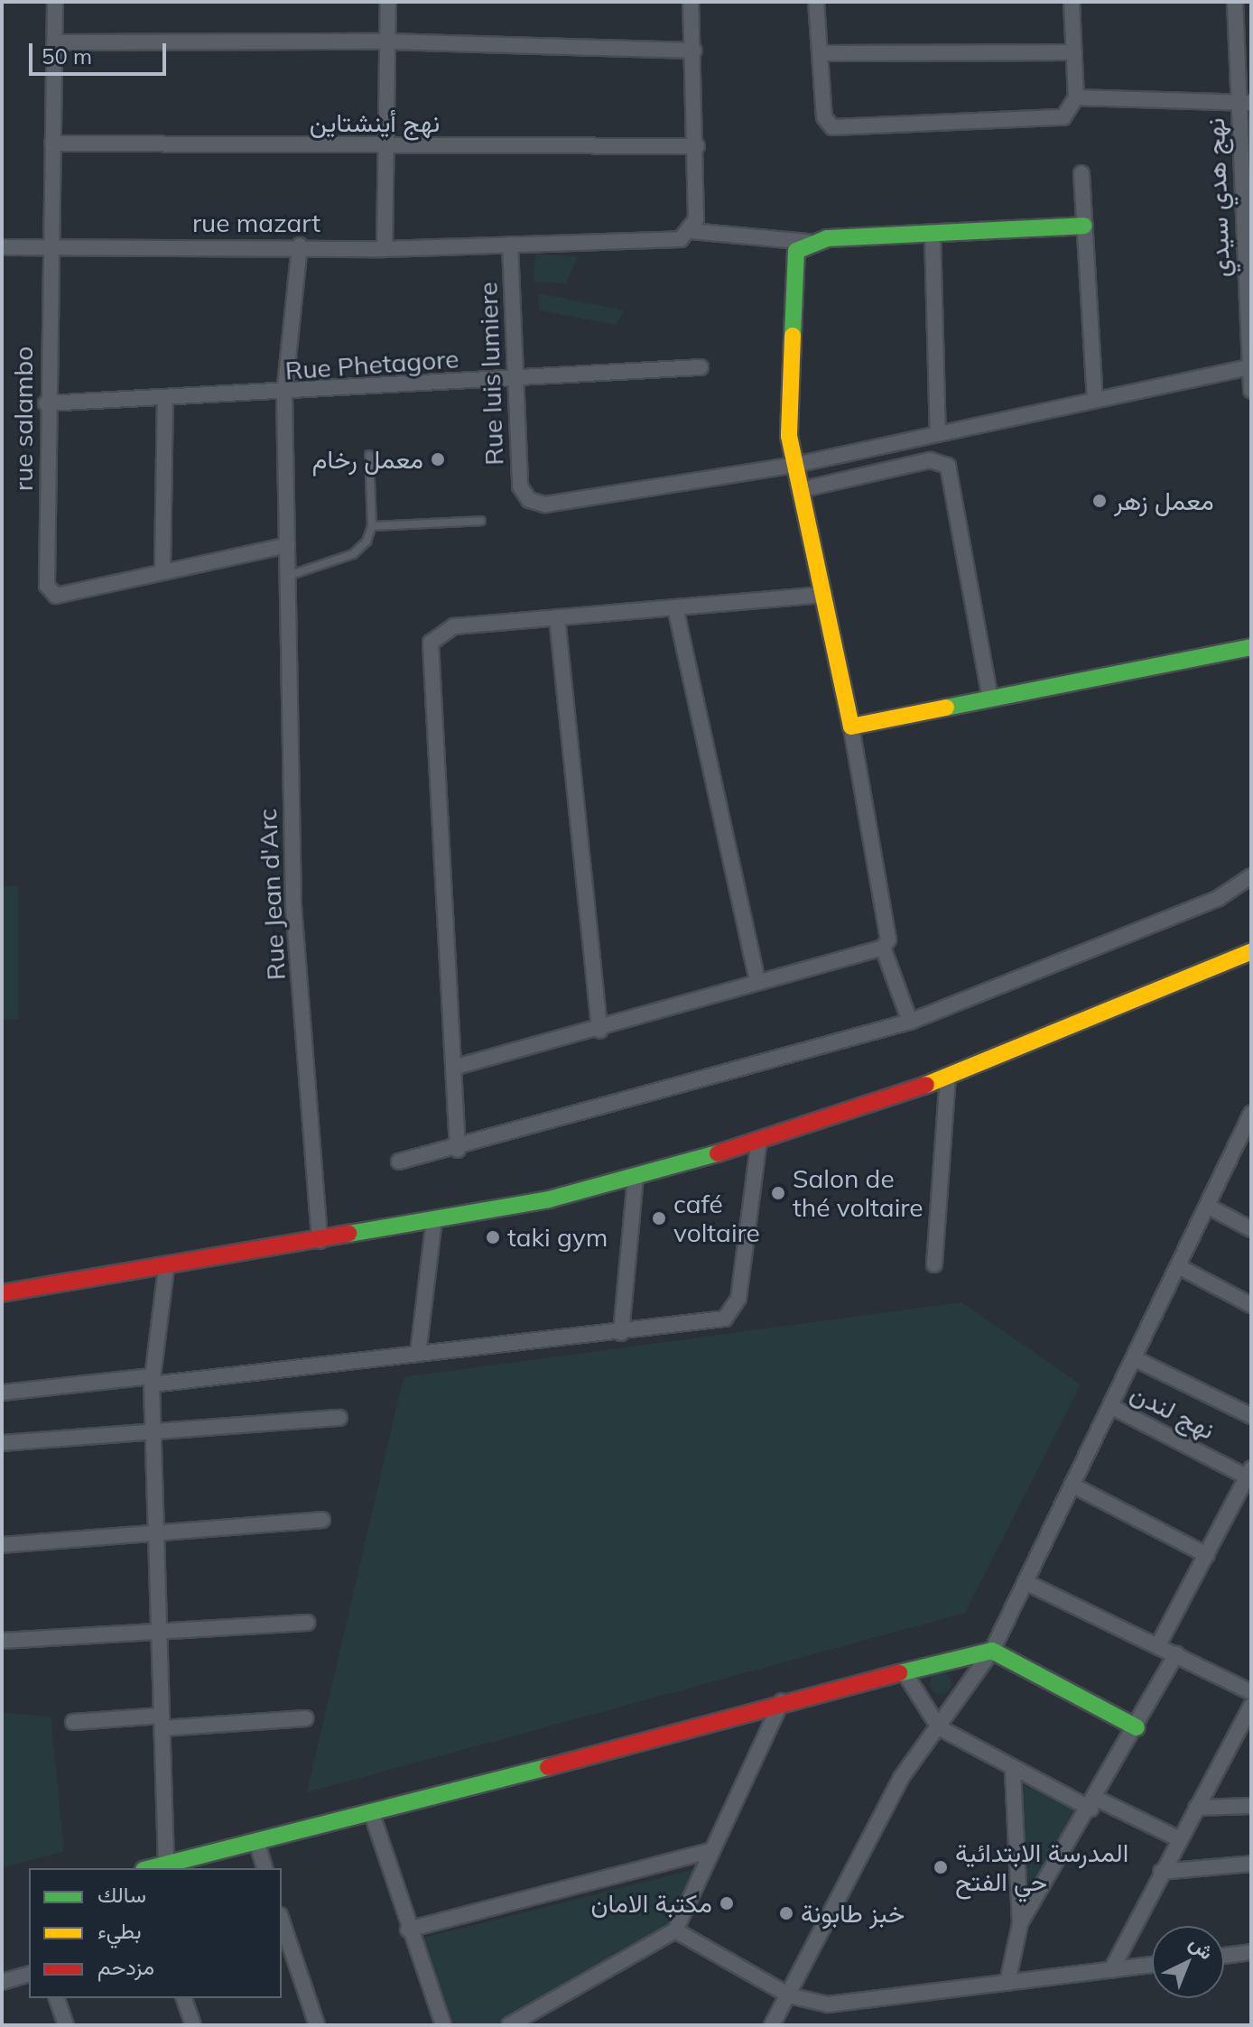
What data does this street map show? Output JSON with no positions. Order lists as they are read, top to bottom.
{
  "streets": {
    "street": [
      "نهج أينشتاين",
      "نهج هدي سيدي",
      "rue mazart",
      "Rue Phetagore",
      "Rue luis lumiere",
      "rue salambo",
      "Rue Jean d'Arc",
      "نهج لندن"
    ]
  },
  "crossings": [
    ["نهج أينشتاين", "rue salambo"],
    ["نهج هدي سيدي", "Rue luis lumiere"],
    ["rue mazart", "Rue luis lumiere"],
    ["rue mazart", "rue salambo"],
    ["rue mazart", "Rue Jean d'Arc"],
    ["Rue Phetagore", "Rue luis lumiere"],
    ["Rue Phetagore", "rue salambo"],
    ["Rue Phetagore", "Rue Jean d'Arc"],
    ["rue salambo", "Rue Jean d'Arc"]
  ],
  "places": [
    "معمل رخام",
    "معمل زهر",
    "Salon de thé voltaire",
    "café voltaire",
    "taki gym",
    "المدرسة الابتدائية حي الفتح",
    "مكتبة الامان",
    "خبز طابونة"
  ],
  "legend": ["سالك", "بطيء", "مزدحم"],
  "scale_bar": "50 m",
  "north": "top right"
}
